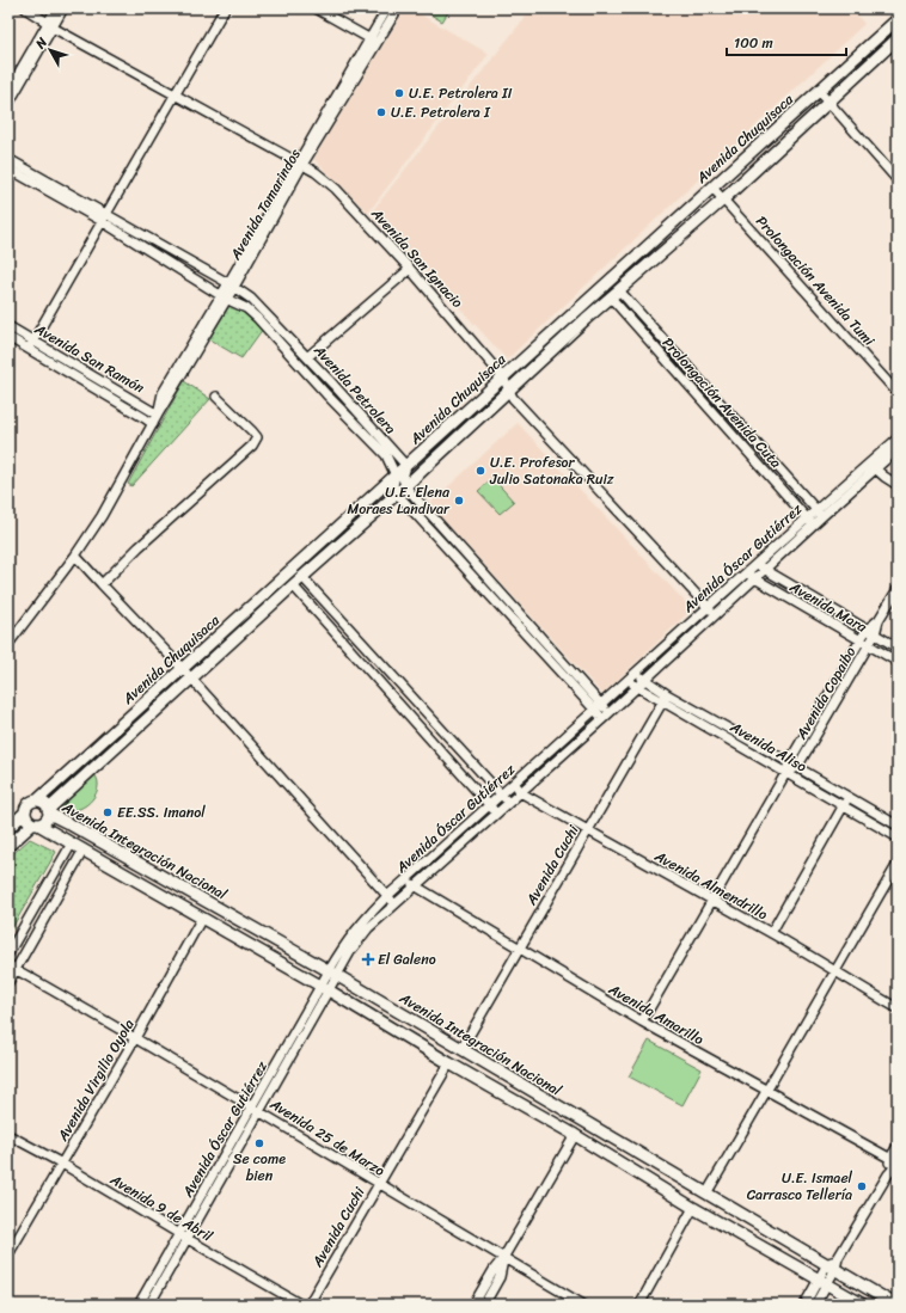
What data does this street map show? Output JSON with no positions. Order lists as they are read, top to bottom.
{
  "streets": {
    "main road": ["Avenida Chuquisaca", "Avenida Integración Nacional"],
    "street": [
      "Avenida Tamarindos",
      "Avenida San Ignacio",
      "Prolongación Avenida Tumi",
      "Avenida San Ramón",
      "Avenida Petrolera",
      "Prolongación Avenida Cuta",
      "Avenida Óscar Gutiérrez",
      "Avenida Mara",
      "Avenida Copaibo",
      "Avenida Aliso",
      "Avenida Cuchi",
      "Avenida Almendrillo",
      "Avenida Amarillo",
      "Avenida Virgilio Oyola",
      "Avenida 25 de Marzo",
      "Avenida 9 de Abril"
    ]
  },
  "crossings": [
    ["Avenida Chuquisaca", "Avenida San Ignacio"],
    ["Avenida Chuquisaca", "Prolongación Avenida Tumi"],
    ["Avenida Chuquisaca", "Avenida Petrolera"],
    ["Avenida Chuquisaca", "Prolongación Avenida Cuta"],
    ["Avenida Chuquisaca", "Avenida Integración Nacional"],
    ["Avenida Tamarindos", "Avenida San Ignacio"],
    ["Avenida Tamarindos", "Avenida San Ramón"],
    ["Avenida Tamarindos", "Avenida Petrolera"],
    ["Avenida San Ignacio", "Avenida Óscar Gutiérrez"],
    ["Prolongación Avenida Cuta", "Avenida Óscar Gutiérrez"],
    ["Avenida Óscar Gutiérrez", "Avenida Mara"],
    ["Avenida Óscar Gutiérrez", "Avenida Aliso"],
    ["Avenida Óscar Gutiérrez", "Avenida Integración Nacional"],
    ["Avenida Óscar Gutiérrez", "Avenida Almendrillo"],
    ["Avenida Óscar Gutiérrez", "Avenida Amarillo"],
    ["Avenida Óscar Gutiérrez", "Avenida 25 de Marzo"],
    ["Avenida Óscar Gutiérrez", "Avenida 9 de Abril"],
    ["Avenida Mara", "Avenida Copaibo"],
    ["Avenida Copaibo", "Avenida Aliso"],
    ["Avenida Copaibo", "Avenida Almendrillo"],
    ["Avenida Copaibo", "Avenida Amarillo"],
    ["Avenida Aliso", "Avenida Cuchi"],
    ["Avenida Integración Nacional", "Avenida Cuchi"],
    ["Avenida Integración Nacional", "Avenida Virgilio Oyola"],
    ["Avenida Cuchi", "Avenida Almendrillo"],
    ["Avenida Cuchi", "Avenida Amarillo"],
    ["Avenida Cuchi", "Avenida 25 de Marzo"],
    ["Avenida Virgilio Oyola", "Avenida 25 de Marzo"],
    ["Avenida Virgilio Oyola", "Avenida 9 de Abril"]
  ],
  "places": {
    "other": [
      "U.E. Petrolera II",
      "U.E. Petrolera I",
      "U.E. Profesor Julio Satonaka Ruiz",
      "U.E. Elena Moraes Landivar",
      "EE.SS. Imanol",
      "Se come bien",
      "U.E. Ismael Carrasco Tellería"
    ],
    "health": ["El Galeno"]
  },
  "scale_bar": "100 m",
  "north": "top left"
}
